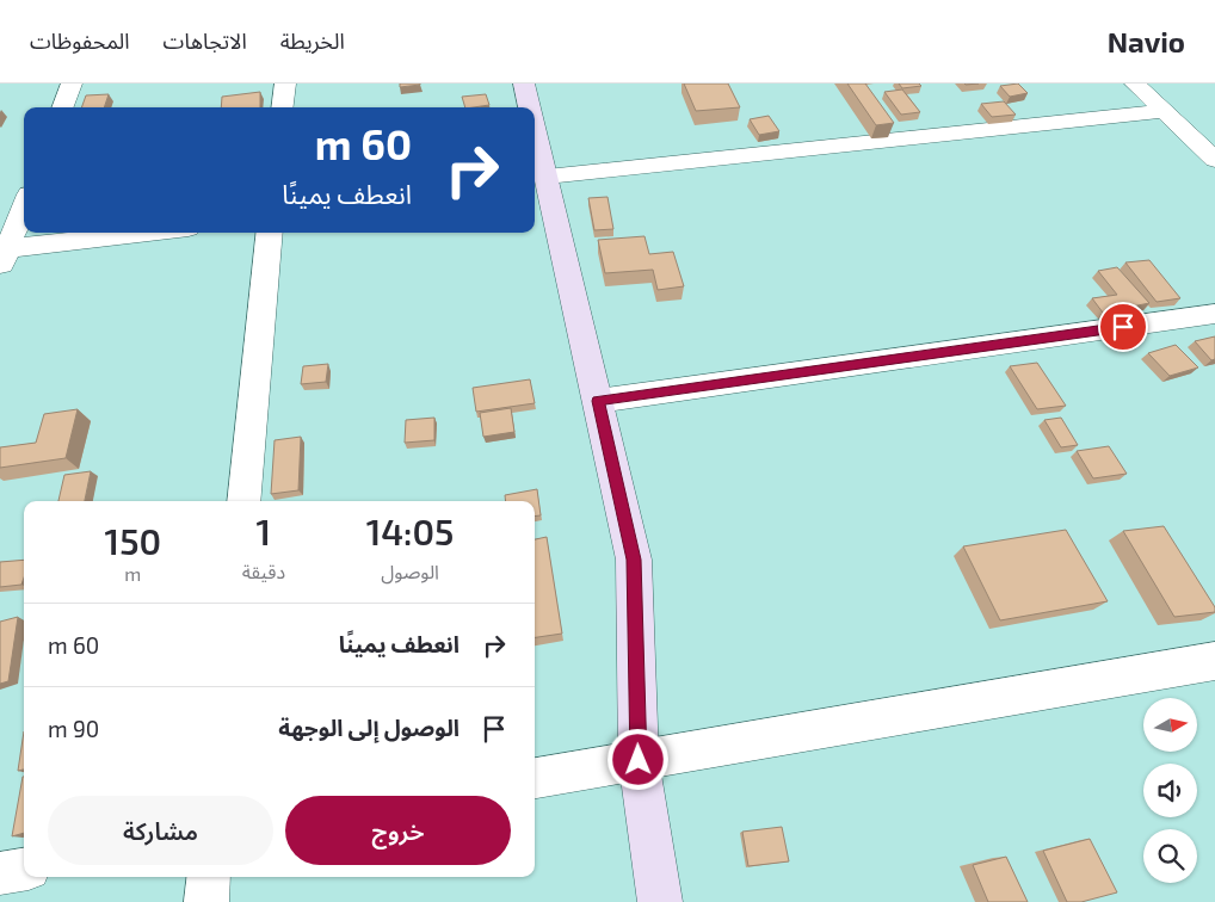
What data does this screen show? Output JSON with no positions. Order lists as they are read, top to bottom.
{
  "north": "right",
  "page": {
    "header": "Navio",
    "nav": ["الخريطة", "الاتجاهات", "المحفوظات"],
    "turn": ["60 m", "انعطف يمينًا"],
    "eta": [
      "14:05",
      "الوصول",
      "1",
      "دقيقة",
      "150",
      "m"
    ],
    "list": [
      {
        "name": "انعطف يمينًا",
        "value": "60 m"
      },
      {
        "name": "الوصول إلى الوجهة",
        "value": "90 m"
      }
    ],
    "buttons": ["خروج", "مشاركة"]
  }
}
